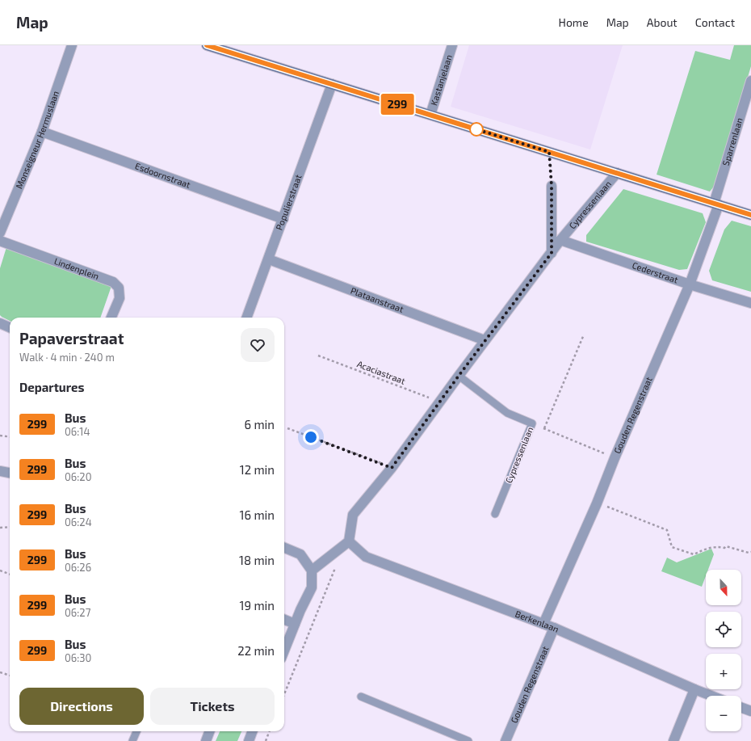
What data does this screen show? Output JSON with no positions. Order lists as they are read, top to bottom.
{
  "streets": {
    "street": [
      "Kastanjelaan",
      "Monseigneur Hermuslaan",
      "Sparrenlaan",
      "Esdoornstraat",
      "Populierstraat",
      "Cypressenlaan",
      "Lindenplein",
      "Cederstraat",
      "Plataanstraat",
      "Gouden Regenstraat",
      "Berkenlaan"
    ],
    "path": ["Acaciastraat"]
  },
  "crossings": [
    ["Monseigneur Hermuslaan", "Esdoornstraat"],
    ["Sparrenlaan", "Gouden Regenstraat"],
    ["Esdoornstraat", "Populierstraat"],
    ["Populierstraat", "Plataanstraat"],
    ["Cypressenlaan", "Cederstraat"],
    ["Cypressenlaan", "Plataanstraat"],
    ["Cypressenlaan", "Acaciastraat"],
    ["Cypressenlaan", "Berkenlaan"],
    ["Cederstraat", "Gouden Regenstraat"],
    ["Gouden Regenstraat", "Berkenlaan"]
  ],
  "lines": ["bus line 299"],
  "north": "bottom",
  "page": {
    "header": "Map",
    "nav": [
      "Home",
      "Map",
      "About",
      "Contact"
    ],
    "on_map": "299",
    "heading": [
      ["Papaverstraat", "Walk · 4 min · 240 m"],
      "Departures"
    ],
    "list": [
      {
        "mark": "299",
        "name": "Bus",
        "note": "06:14",
        "value": "6 min"
      },
      {
        "mark": "299",
        "name": "Bus",
        "note": "06:20",
        "value": "12 min"
      },
      {
        "mark": "299",
        "name": "Bus",
        "note": "06:24",
        "value": "16 min"
      },
      {
        "mark": "299",
        "name": "Bus",
        "note": "06:26",
        "value": "18 min"
      },
      {
        "mark": "299",
        "name": "Bus",
        "note": "06:27",
        "value": "19 min"
      },
      {
        "mark": "299",
        "name": "Bus",
        "note": "06:30",
        "value": "22 min"
      }
    ],
    "map_buttons": ["+", "−"],
    "buttons": ["Directions", "Tickets"]
  }
}
